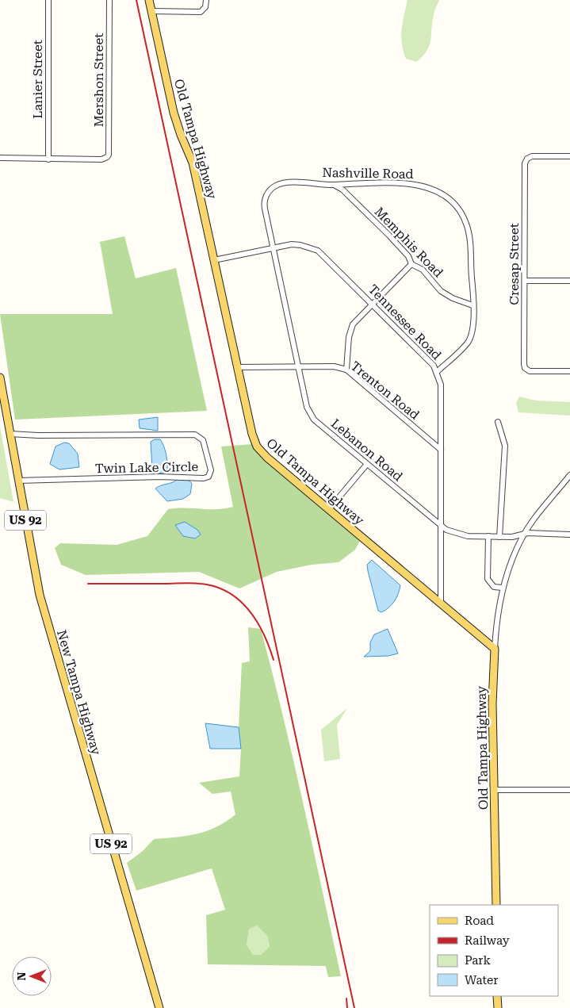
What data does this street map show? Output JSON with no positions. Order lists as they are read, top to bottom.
{
  "streets": {
    "main road": ["Old Tampa Highway", "US 92", "New Tampa Highway"],
    "street": [
      "Lanier Street",
      "Mershon Street",
      "Nashville Road",
      "Memphis Road",
      "Cresap Street",
      "Tennessee Road",
      "Trenton Road",
      "Lebanon Road",
      "Twin Lake Circle"
    ]
  },
  "crossings": [
    ["Lanier Street", "Mershon Street"],
    ["Old Tampa Highway", "Tennessee Road"],
    ["Old Tampa Highway", "Trenton Road"],
    ["Nashville Road", "Memphis Road"],
    ["Nashville Road", "Tennessee Road"],
    ["Nashville Road", "Lebanon Road"],
    ["Tennessee Road", "Trenton Road"],
    ["Tennessee Road", "Lebanon Road"],
    ["Trenton Road", "Lebanon Road"],
    ["Twin Lake Circle", "New Tampa Highway"]
  ],
  "legend": [
    "Road",
    "Railway",
    "Park",
    "Water"
  ],
  "north": "left"
}
